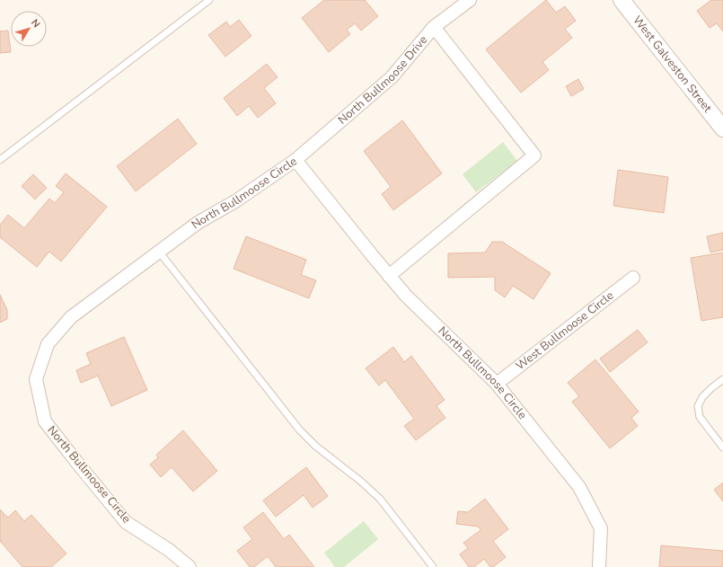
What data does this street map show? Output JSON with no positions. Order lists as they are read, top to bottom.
{
  "streets": {
    "street": [
      "West Galveston Street",
      "North Bullmoose Drive",
      "North Bullmoose Circle",
      "West Bullmoose Circle"
    ]
  },
  "crossings": [
    ["North Bullmoose Drive", "North Bullmoose Circle"],
    ["North Bullmoose Circle", "West Bullmoose Circle"]
  ],
  "north": "top right"
}
